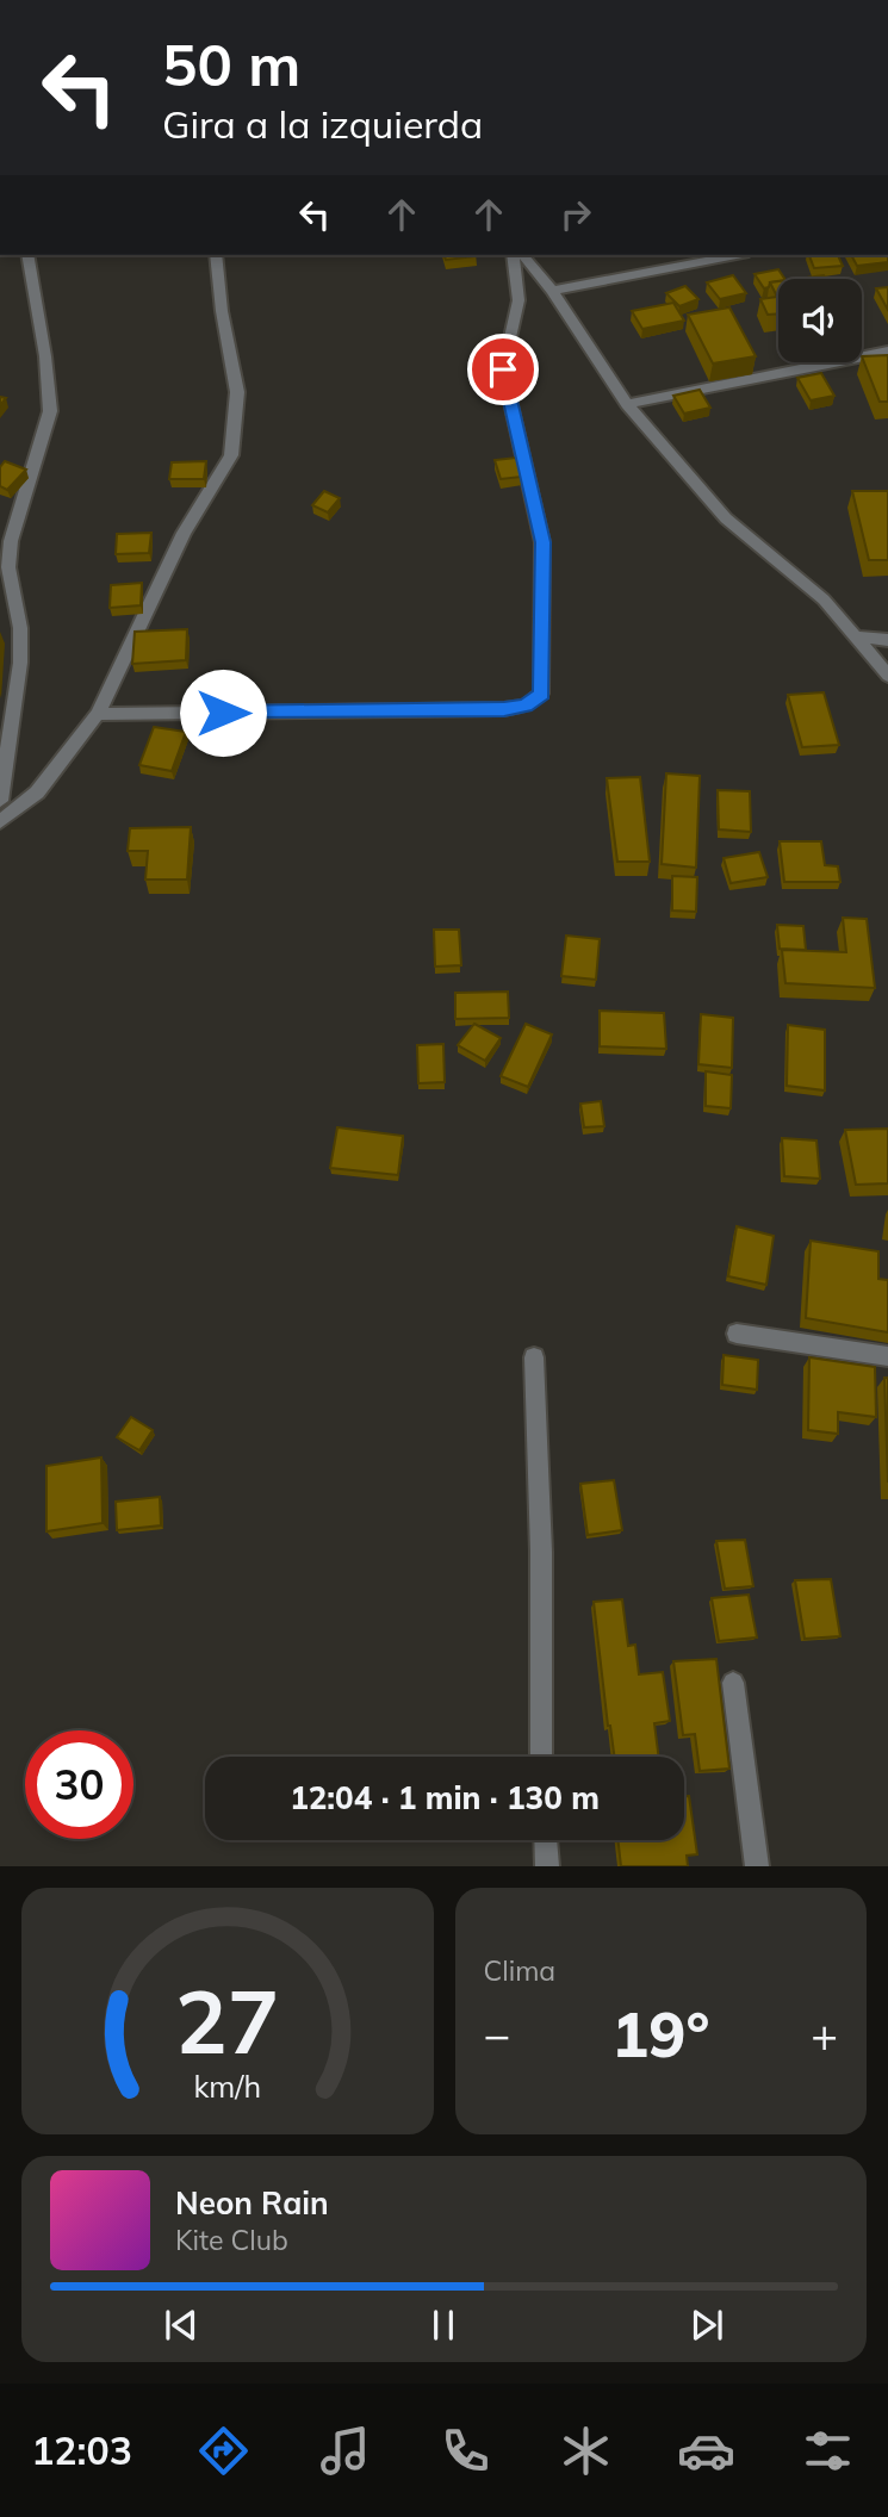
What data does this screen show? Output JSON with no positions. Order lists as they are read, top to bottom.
{
  "page": {
    "turn": ["50 m", "Gira a la izquierda"],
    "limit": "30",
    "trip": "12:04 · 1 min · 130 m",
    "tile": "Clima",
    "heat": ["−", "19°", "+"],
    "song": ["Neon Rain", "Kite Club"],
    "tabs": "12:03",
    "gauge": ["27", "km/h"]
  }
}
